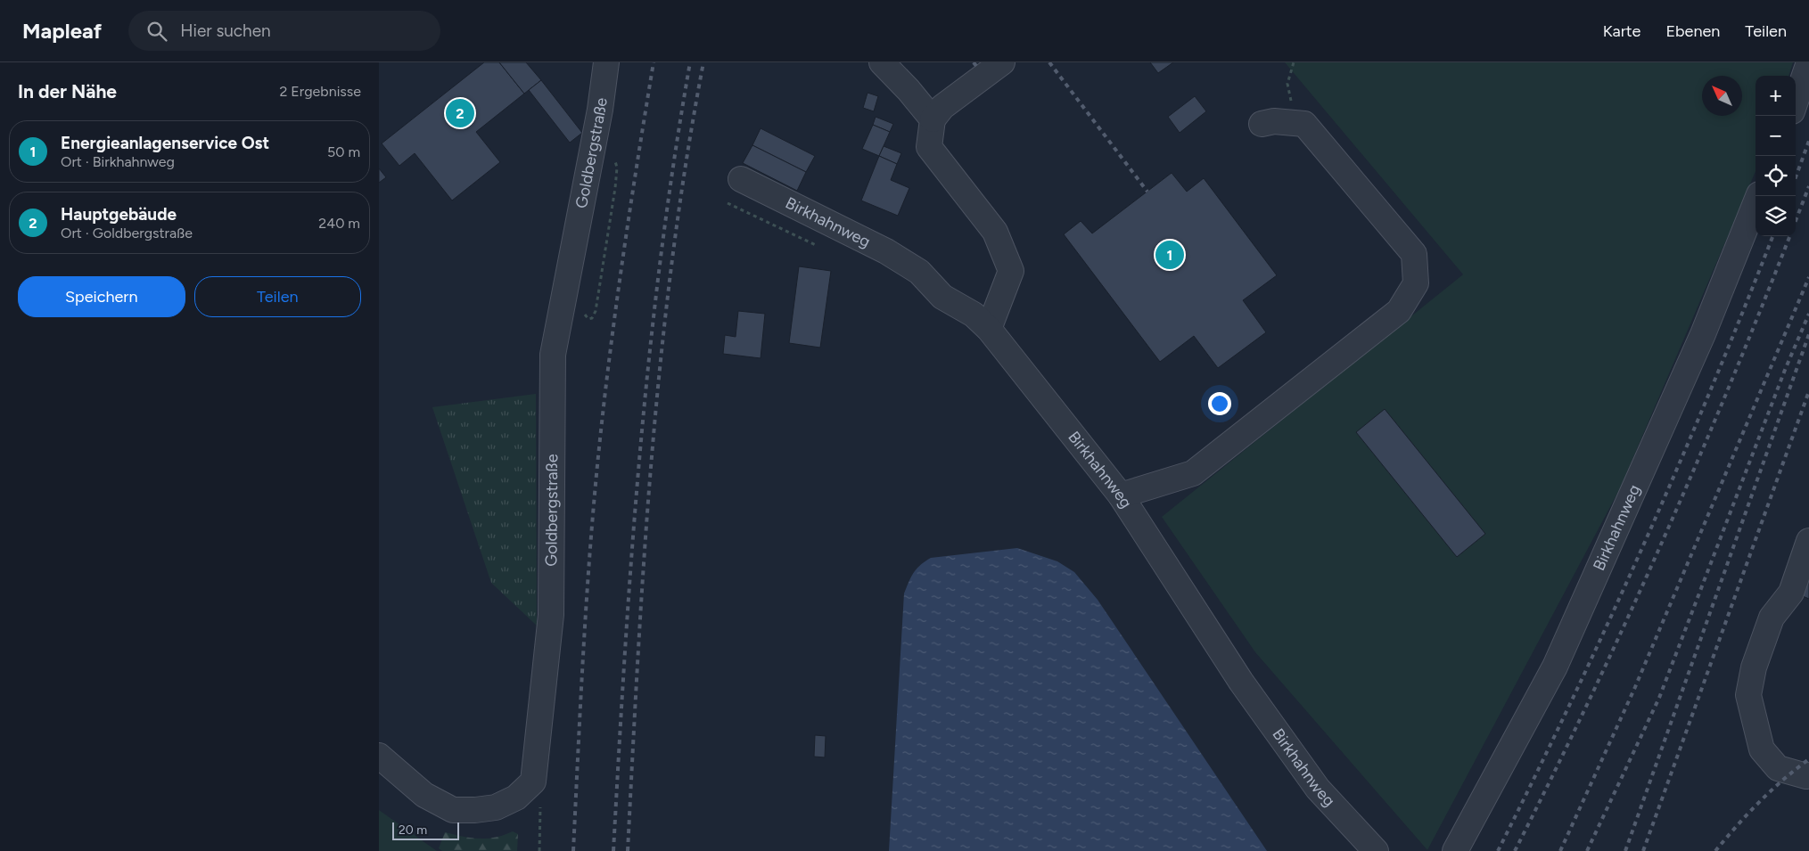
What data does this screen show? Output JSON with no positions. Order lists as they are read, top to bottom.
{
  "streets": {
    "street": ["Goldbergstraße", "Birkhahnweg"]
  },
  "scale_bar": "20 m",
  "north": "top left",
  "page": {
    "header": "Mapleaf",
    "search": "Hier suchen",
    "nav": ["Karte", "Ebenen", "Teilen"],
    "heading": ["In der Nähe", "2 Ergebnisse"],
    "map_buttons": ["+", "−"],
    "pins": ["2", "1"],
    "list": [
      {
        "mark": "1",
        "name": "Energieanlagenservice Ost",
        "note": "Ort · Birkhahnweg",
        "value": "50 m"
      },
      {
        "mark": "2",
        "name": "Hauptgebäude",
        "note": "Ort · Goldbergstraße",
        "value": "240 m"
      }
    ],
    "buttons": ["Speichern", "Teilen"],
    "scale": "20 m"
  }
}
